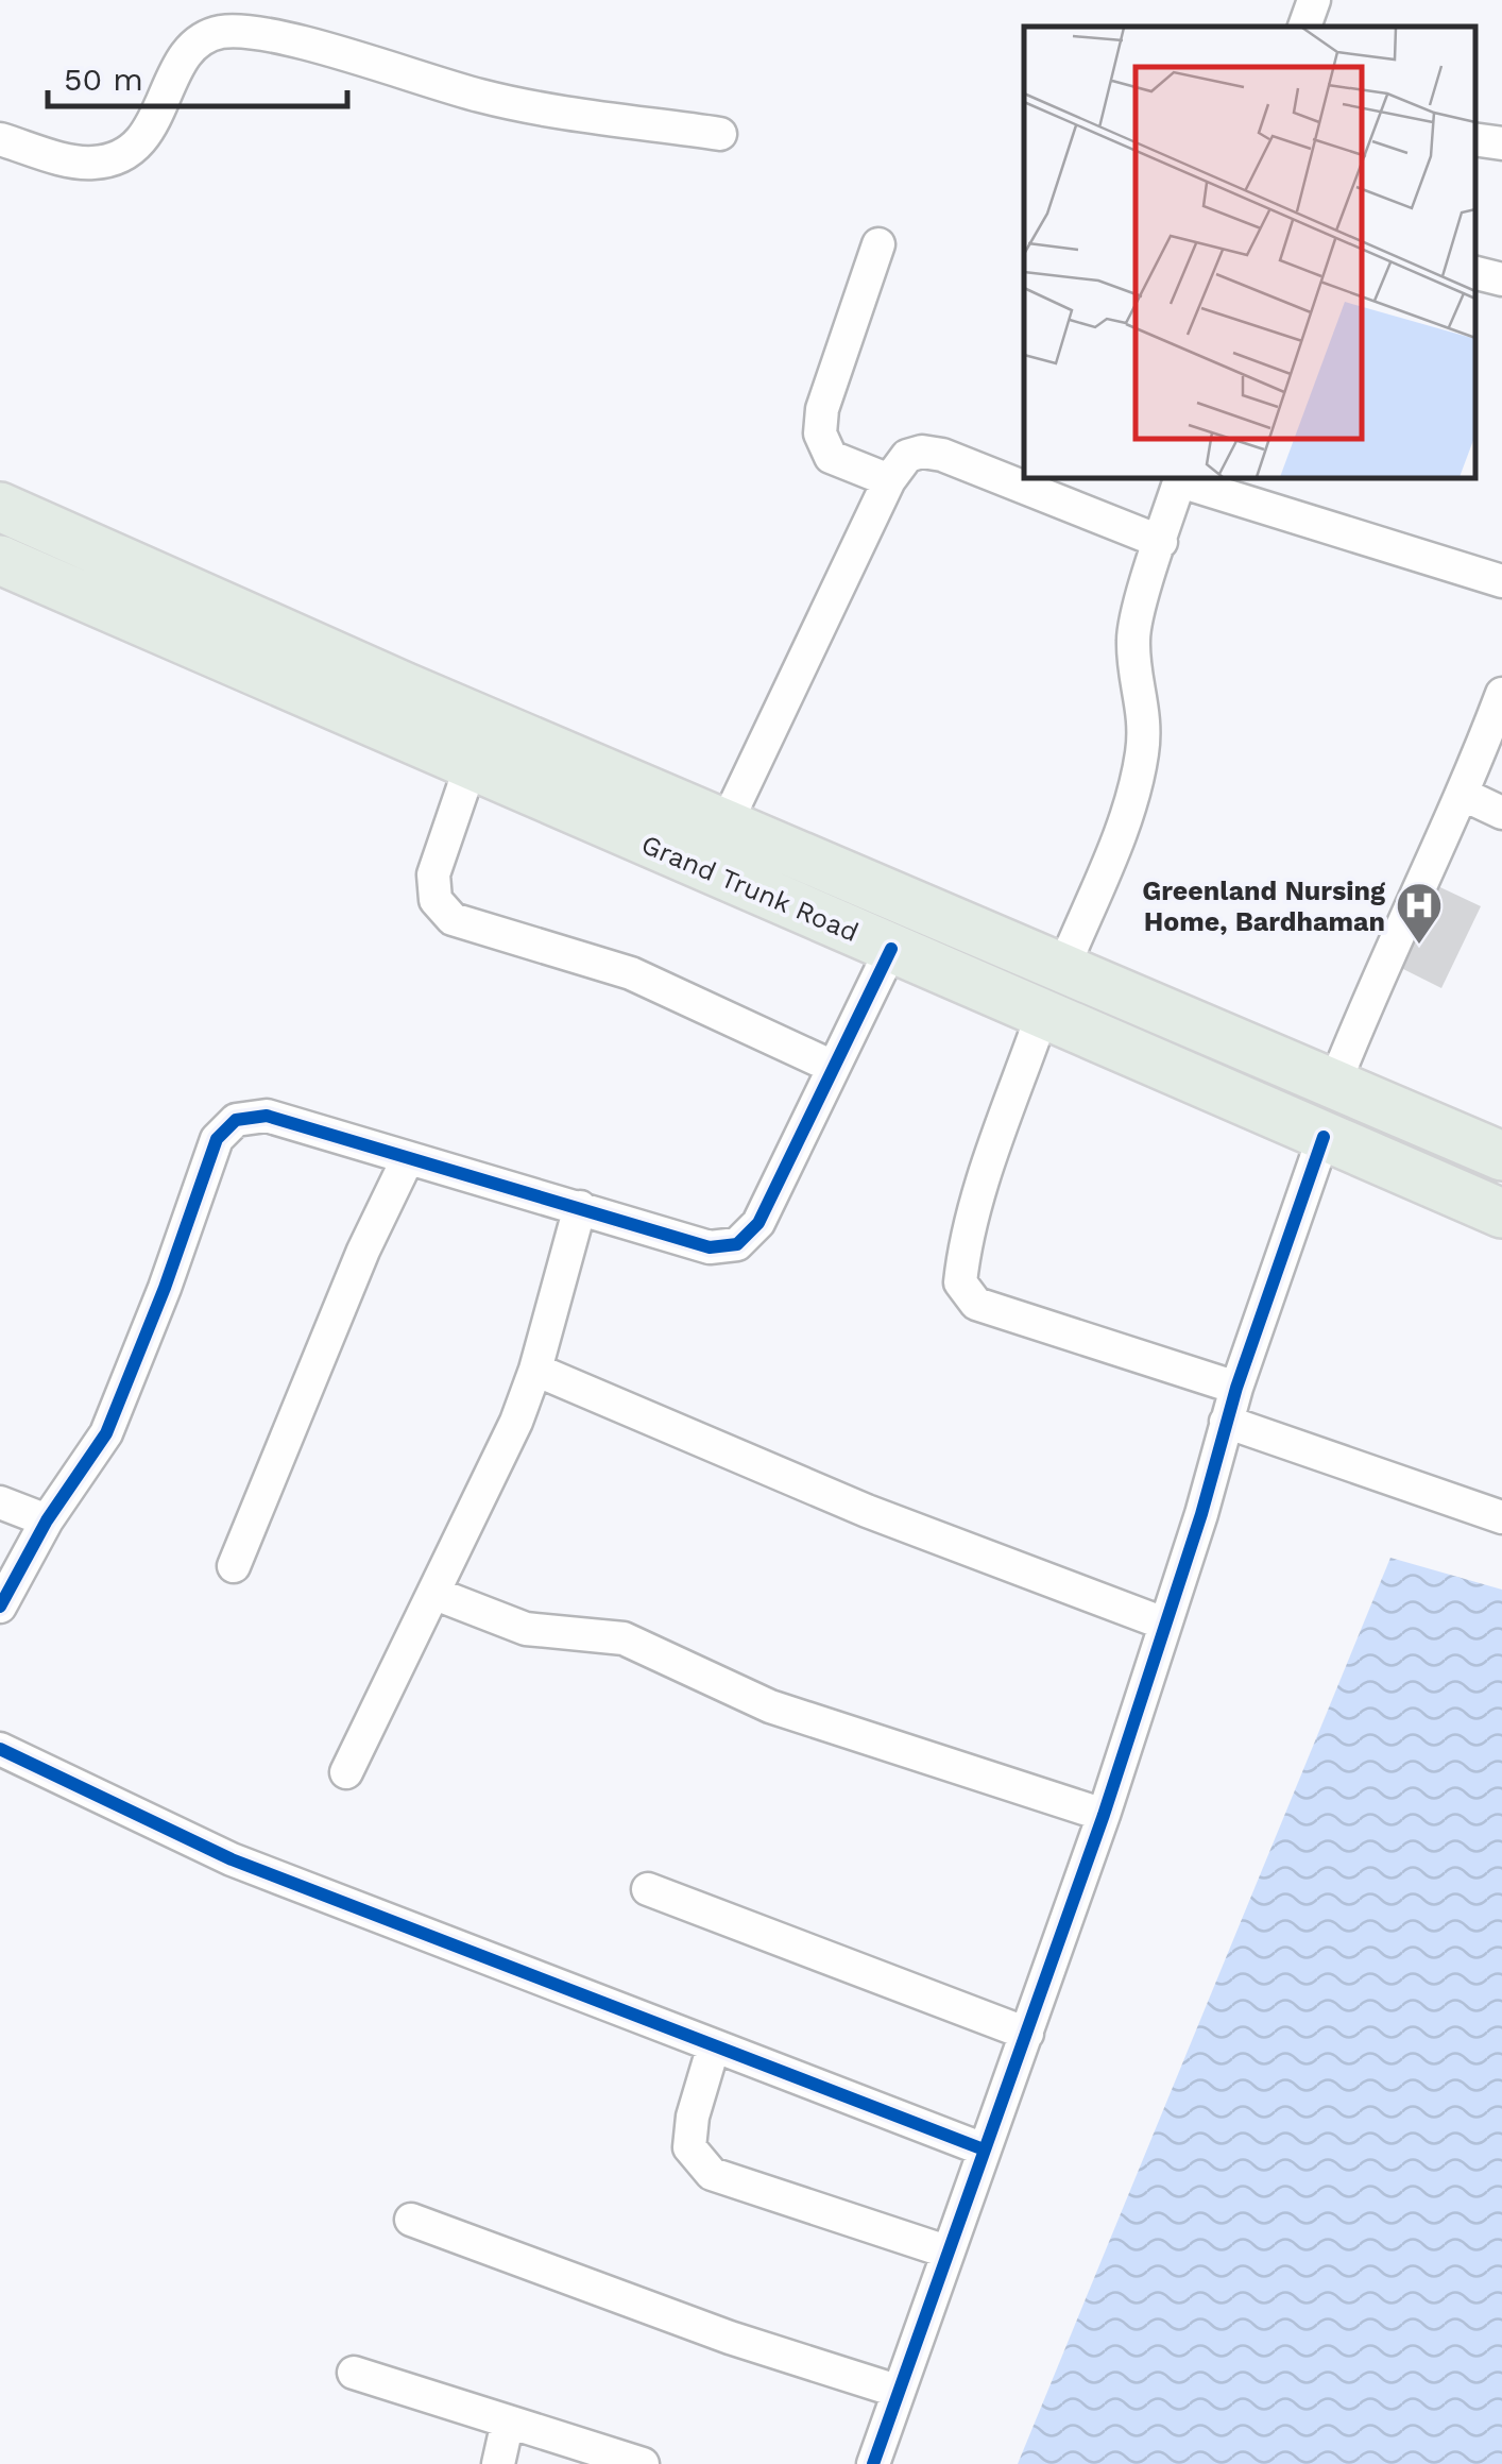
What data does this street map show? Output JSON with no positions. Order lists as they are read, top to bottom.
{
  "streets": {
    "main road": ["Grand Trunk Road"]
  },
  "places": {
    "hospital": ["Greenland Nursing Home, Bardhaman"]
  },
  "scale_bar": "50 m"
}
